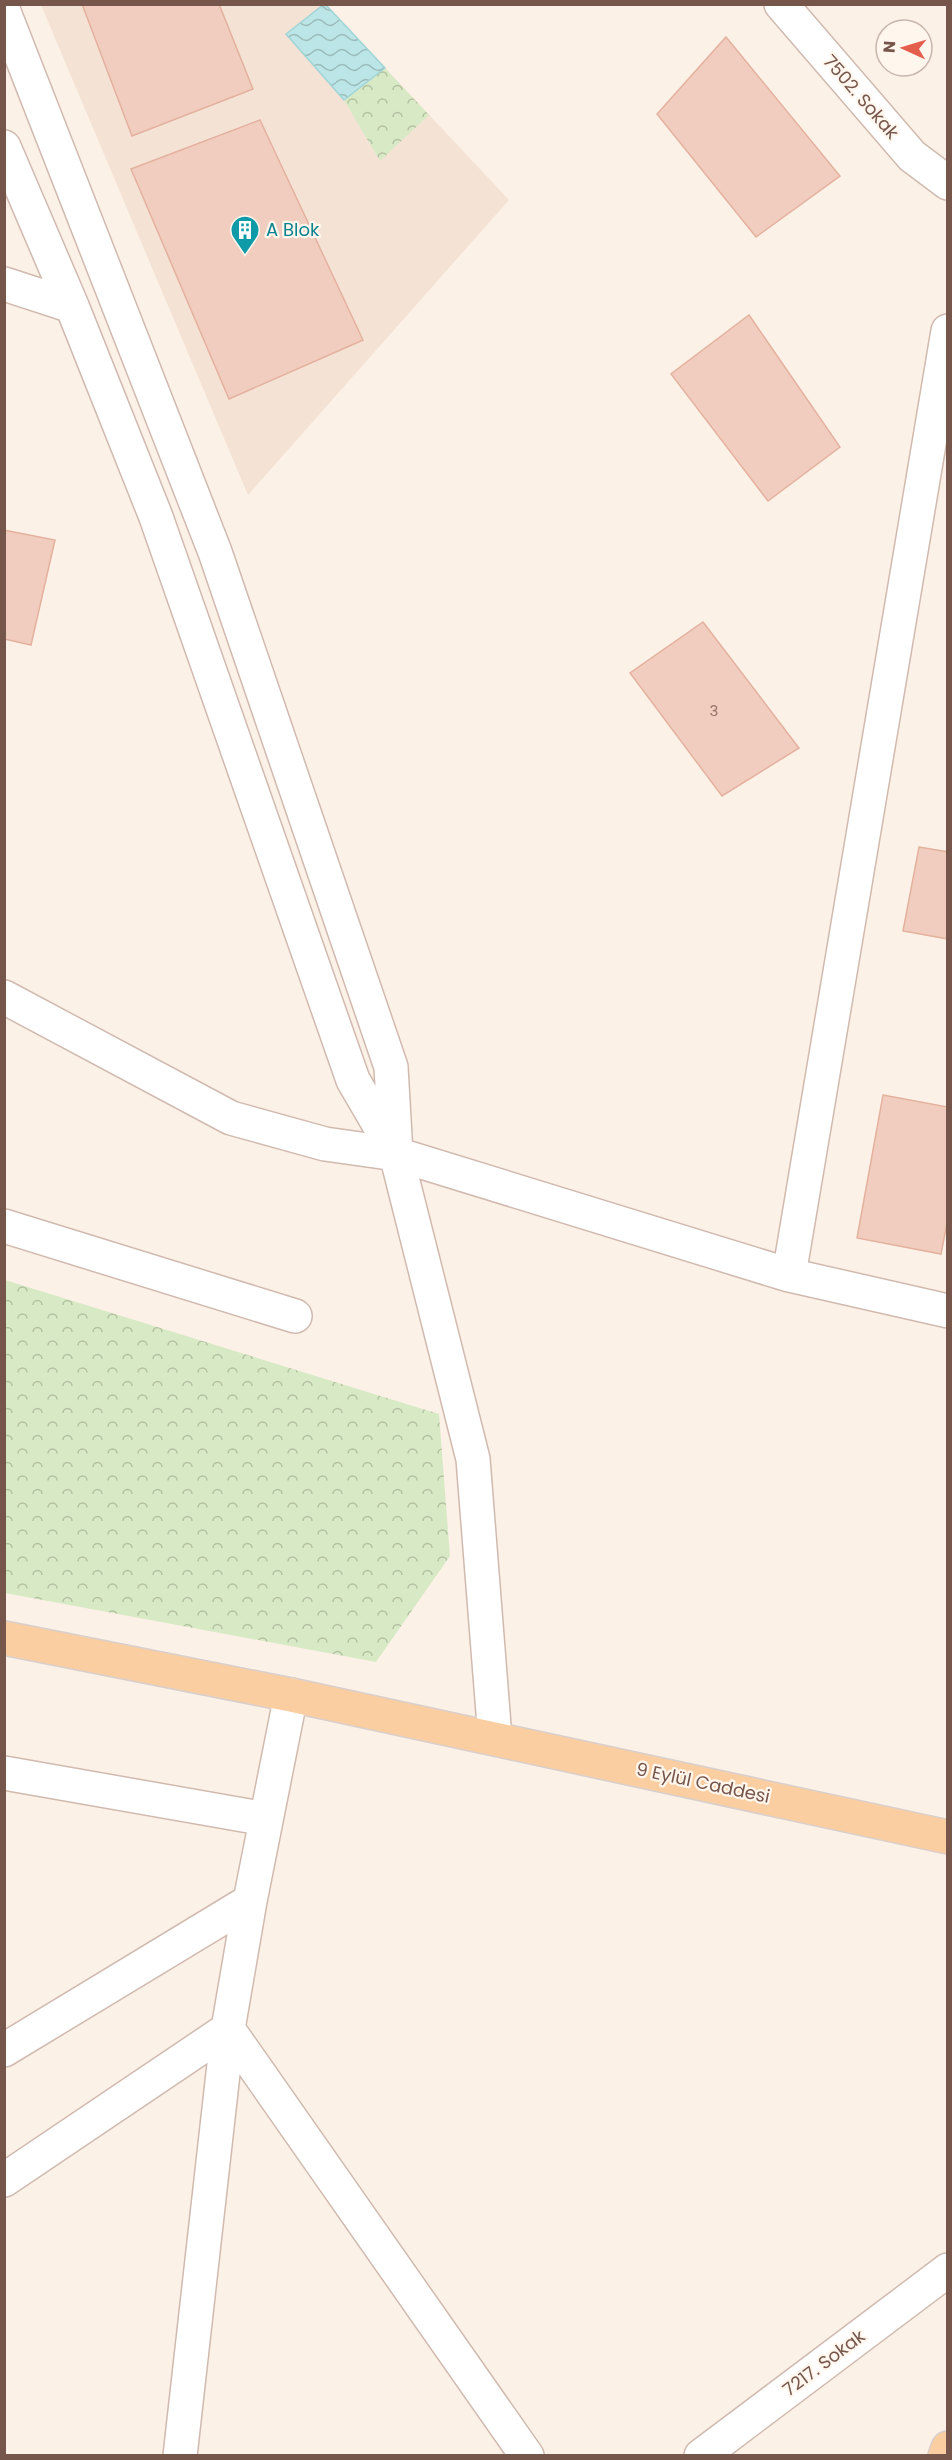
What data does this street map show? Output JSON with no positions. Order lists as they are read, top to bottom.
{
  "streets": {
    "main road": ["9 Eylül Caddesi"],
    "street": ["7502. Sokak", "7217. Sokak"]
  },
  "places": {
    "building": ["A Blok"]
  },
  "house_numbers": ["3"],
  "north": "left"
}
